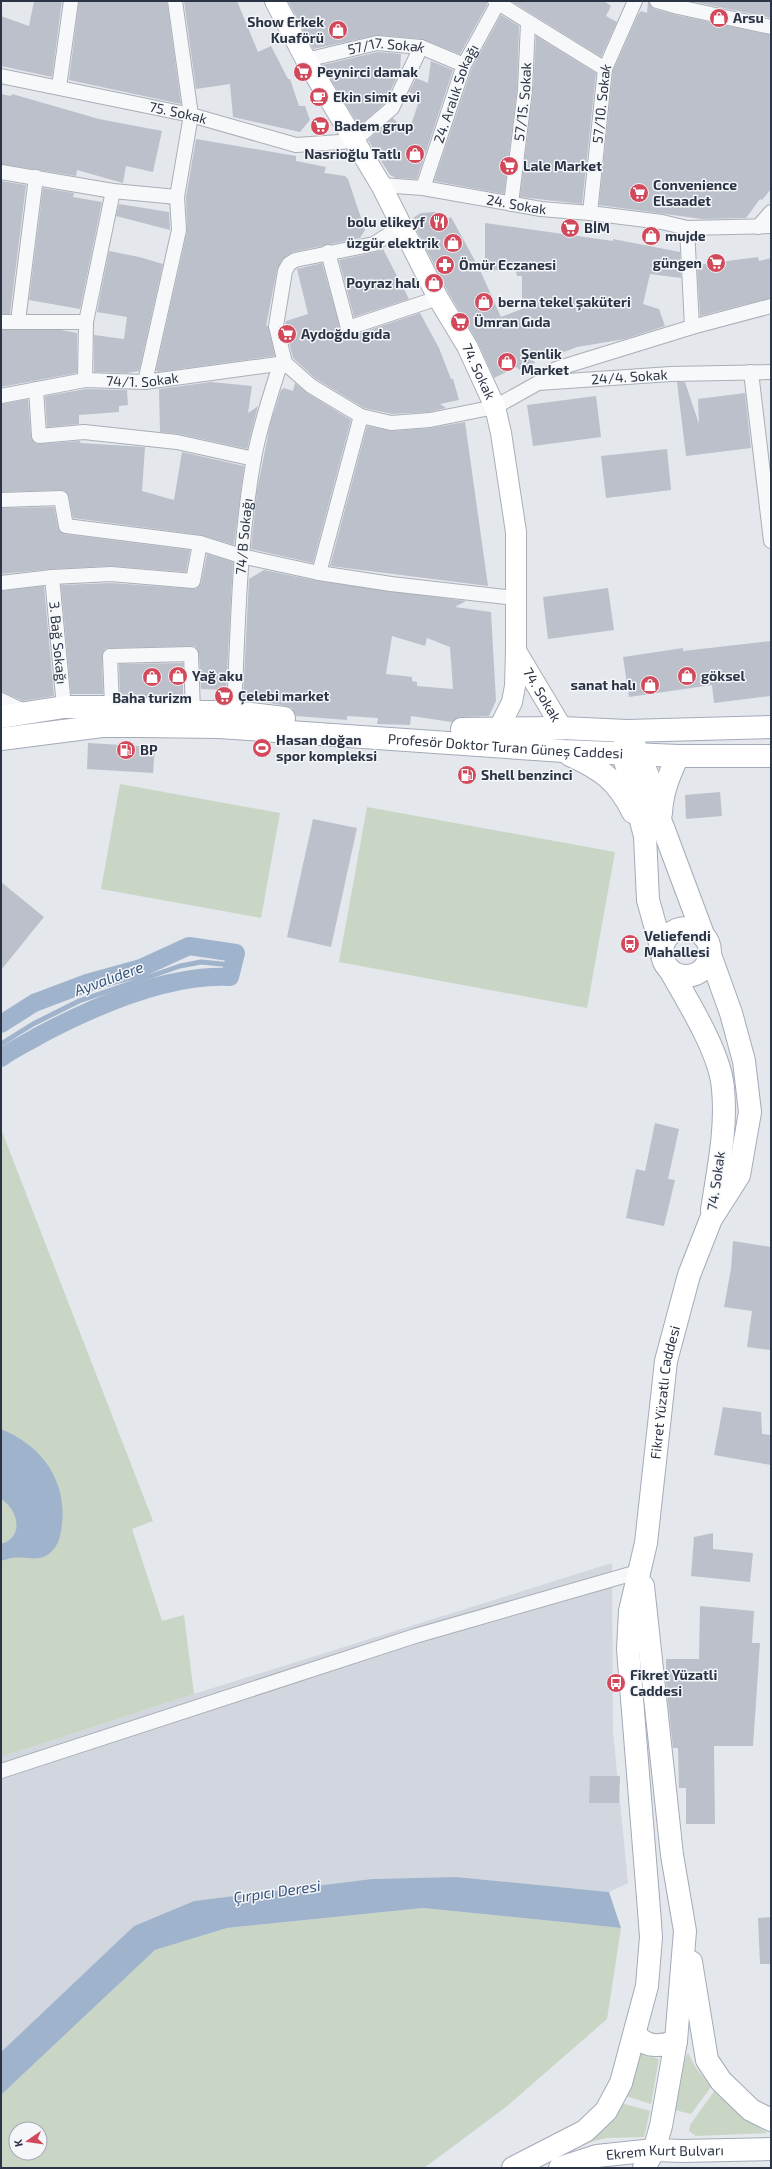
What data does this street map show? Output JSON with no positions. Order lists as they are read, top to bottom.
{
  "streets": {
    "main road": [
      "74. Sokak",
      "Profesör Doktor Turan Güneş Caddesi",
      "Fikret Yüzatlı Caddesi",
      "Ekrem Kurt Bulvarı"
    ],
    "street": [
      "57/17. Sokak",
      "24. Aralık Sokağı",
      "57/15. Sokak",
      "57/10. Sokak",
      "75. Sokak",
      "24. Sokak",
      "24/4. Sokak",
      "74/1. Sokak",
      "74/B Sokağı",
      "3. Bağ Sokağı"
    ]
  },
  "crossings": [
    ["57/17. Sokak", "24. Aralık Sokağı"],
    ["57/17. Sokak", "74. Sokak"],
    ["24. Aralık Sokağı", "24. Sokak"],
    ["57/15. Sokak", "24. Sokak"],
    ["57/10. Sokak", "24. Sokak"],
    ["75. Sokak", "74. Sokak"],
    ["24. Sokak", "74. Sokak"],
    ["74. Sokak", "24/4. Sokak"],
    ["74. Sokak", "Profesör Doktor Turan Güneş Caddesi"],
    ["74. Sokak", "Fikret Yüzatlı Caddesi"],
    ["74/1. Sokak", "74/B Sokağı"],
    ["74/B Sokağı", "Profesör Doktor Turan Güneş Caddesi"],
    ["3. Bağ Sokağı", "Profesör Doktor Turan Güneş Caddesi"]
  ],
  "water": ["Ayvalıdere", "Çırpıcı Deresi"],
  "places": {
    "shop": [
      "Arsu",
      "Show Erkek Kuaförü",
      "Nasrioğlu Tatlı",
      "mujde",
      "üzgür elektrik",
      "Poyraz halı",
      "berna tekel şaküteri",
      "Şenlik Market",
      "Yağ aku",
      "göksel",
      "Baha turizm",
      "sanat halı"
    ],
    "supermarket": [
      "Peynirci damak",
      "Badem grup",
      "Lale Market",
      "Convenience Elsaadet",
      "BİM",
      "güngen",
      "Ümran Gıda",
      "Aydoğdu gıda",
      "Çelebi market"
    ],
    "cafe": ["Ekin simit evi"],
    "restaurant": ["bolu elikeyf"],
    "pharmacy": ["Ömür Eczanesi"],
    "sports": ["Hasan doğan spor kompleksi"],
    "fuel station": ["BP", "Shell benzinci"],
    "bus stop": ["Veliefendi Mahallesi", "Fikret Yüzatli Caddesi"]
  },
  "north": "left"
}
